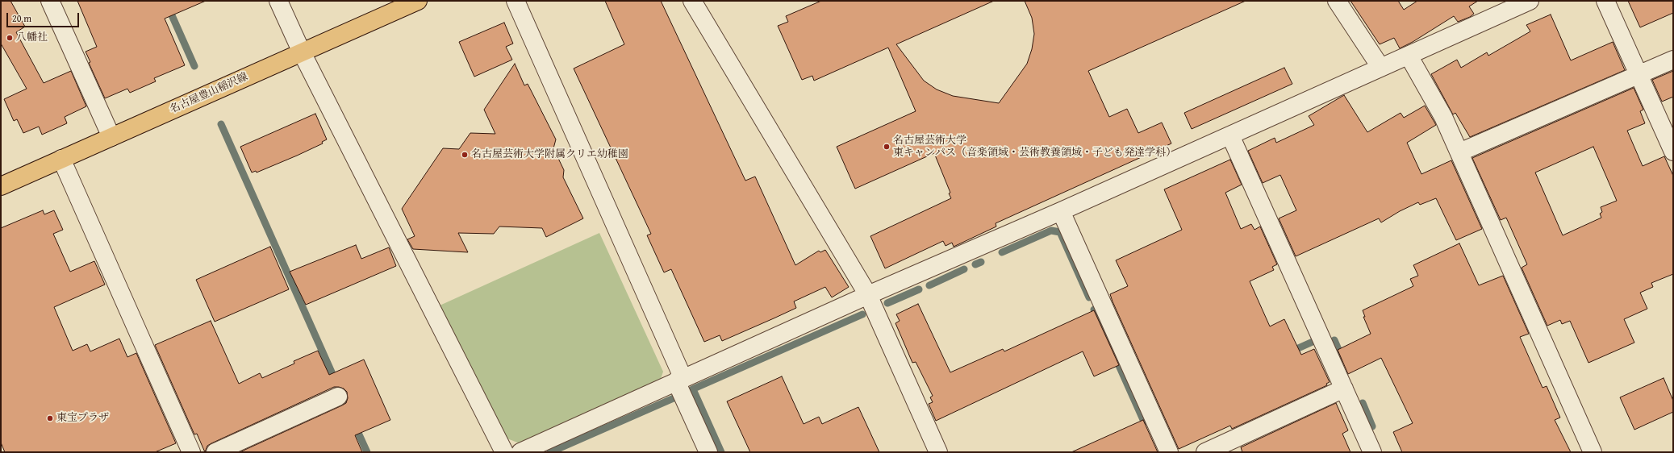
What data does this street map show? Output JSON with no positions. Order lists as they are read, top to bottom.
{
  "streets": {
    "main road": ["名古屋豊山稲沢線"]
  },
  "places": [
    "八幡社",
    "名古屋芸術大学 東キャンパス（音楽領域・芸術教養領域・子ども発達学科）",
    "名古屋芸術大学附属クリエ幼稚園",
    "東宝プラザ"
  ],
  "scale_bar": "20 m"
}
